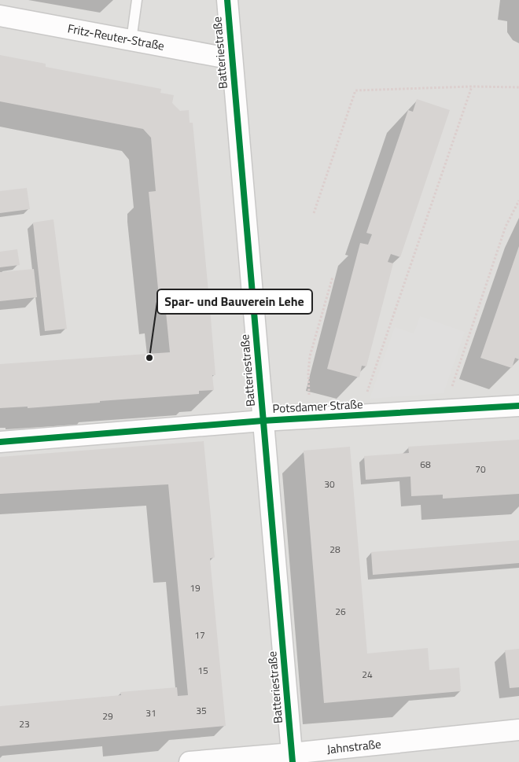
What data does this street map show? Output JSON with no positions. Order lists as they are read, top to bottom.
{
  "streets": {
    "street": [
      "Fritz-Reuter-Straße",
      "Batteriestraße",
      "Potsdamer Straße",
      "Jahnstraße"
    ]
  },
  "crossings": [
    ["Fritz-Reuter-Straße", "Batteriestraße"],
    ["Batteriestraße", "Potsdamer Straße"],
    ["Batteriestraße", "Jahnstraße"]
  ],
  "places": ["Spar- und Bauverein Lehe"],
  "house_numbers": [
    "68",
    "70",
    "30",
    "28",
    "19",
    "26",
    "17",
    "15",
    "24",
    "35",
    "31",
    "29",
    "23"
  ]
}
